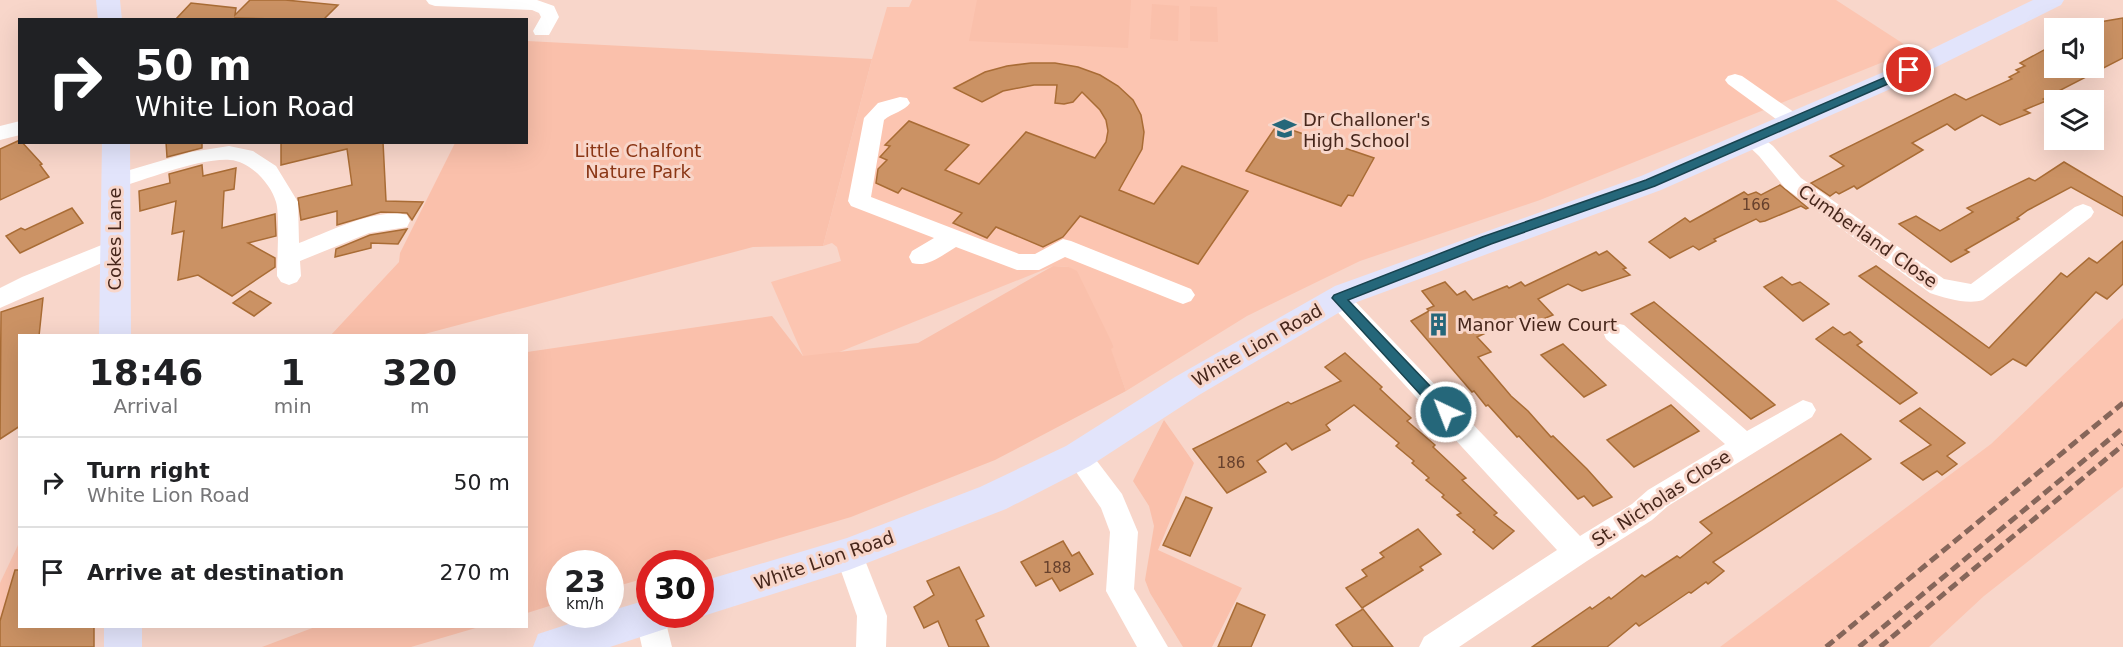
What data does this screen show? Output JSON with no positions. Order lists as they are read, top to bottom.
{
  "streets": {
    "main road": ["Cokes Lane", "White Lion Road"],
    "street": ["Cumberland Close", "St. Nicholas Close"]
  },
  "crossings": [
    ["Cumberland Close", "White Lion Road"],
    ["White Lion Road", "St. Nicholas Close"]
  ],
  "parks": ["Little Chalfont Nature Park"],
  "places": {
    "school or university": ["Dr Challoner's High School"],
    "building": ["Manor View Court"]
  },
  "house_numbers": ["166", "186", "188"],
  "page": {
    "turn": ["50 m", "White Lion Road"],
    "eta": [
      "18:46",
      "Arrival",
      "1",
      "min",
      "320",
      "m"
    ],
    "list": [
      {
        "name": "Turn right",
        "note": "White Lion Road",
        "value": "50 m"
      },
      {
        "name": "Arrive at destination",
        "value": "270 m"
      }
    ],
    "speed": "23 km/h",
    "limit": "30"
  }
}
